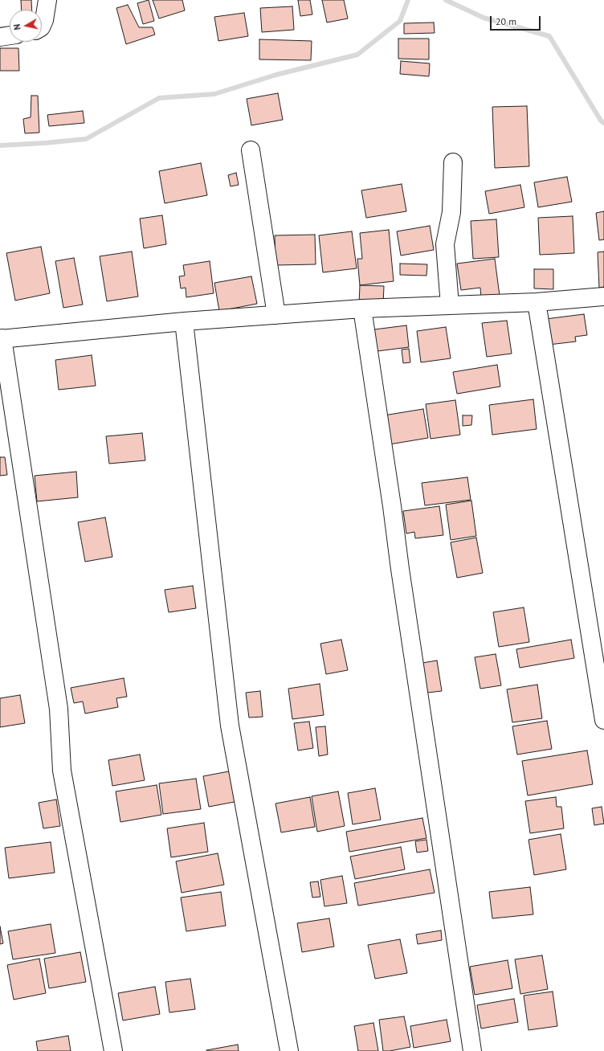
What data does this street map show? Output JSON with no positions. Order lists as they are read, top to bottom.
{
  "scale_bar": "20 m",
  "north": "left"
}
